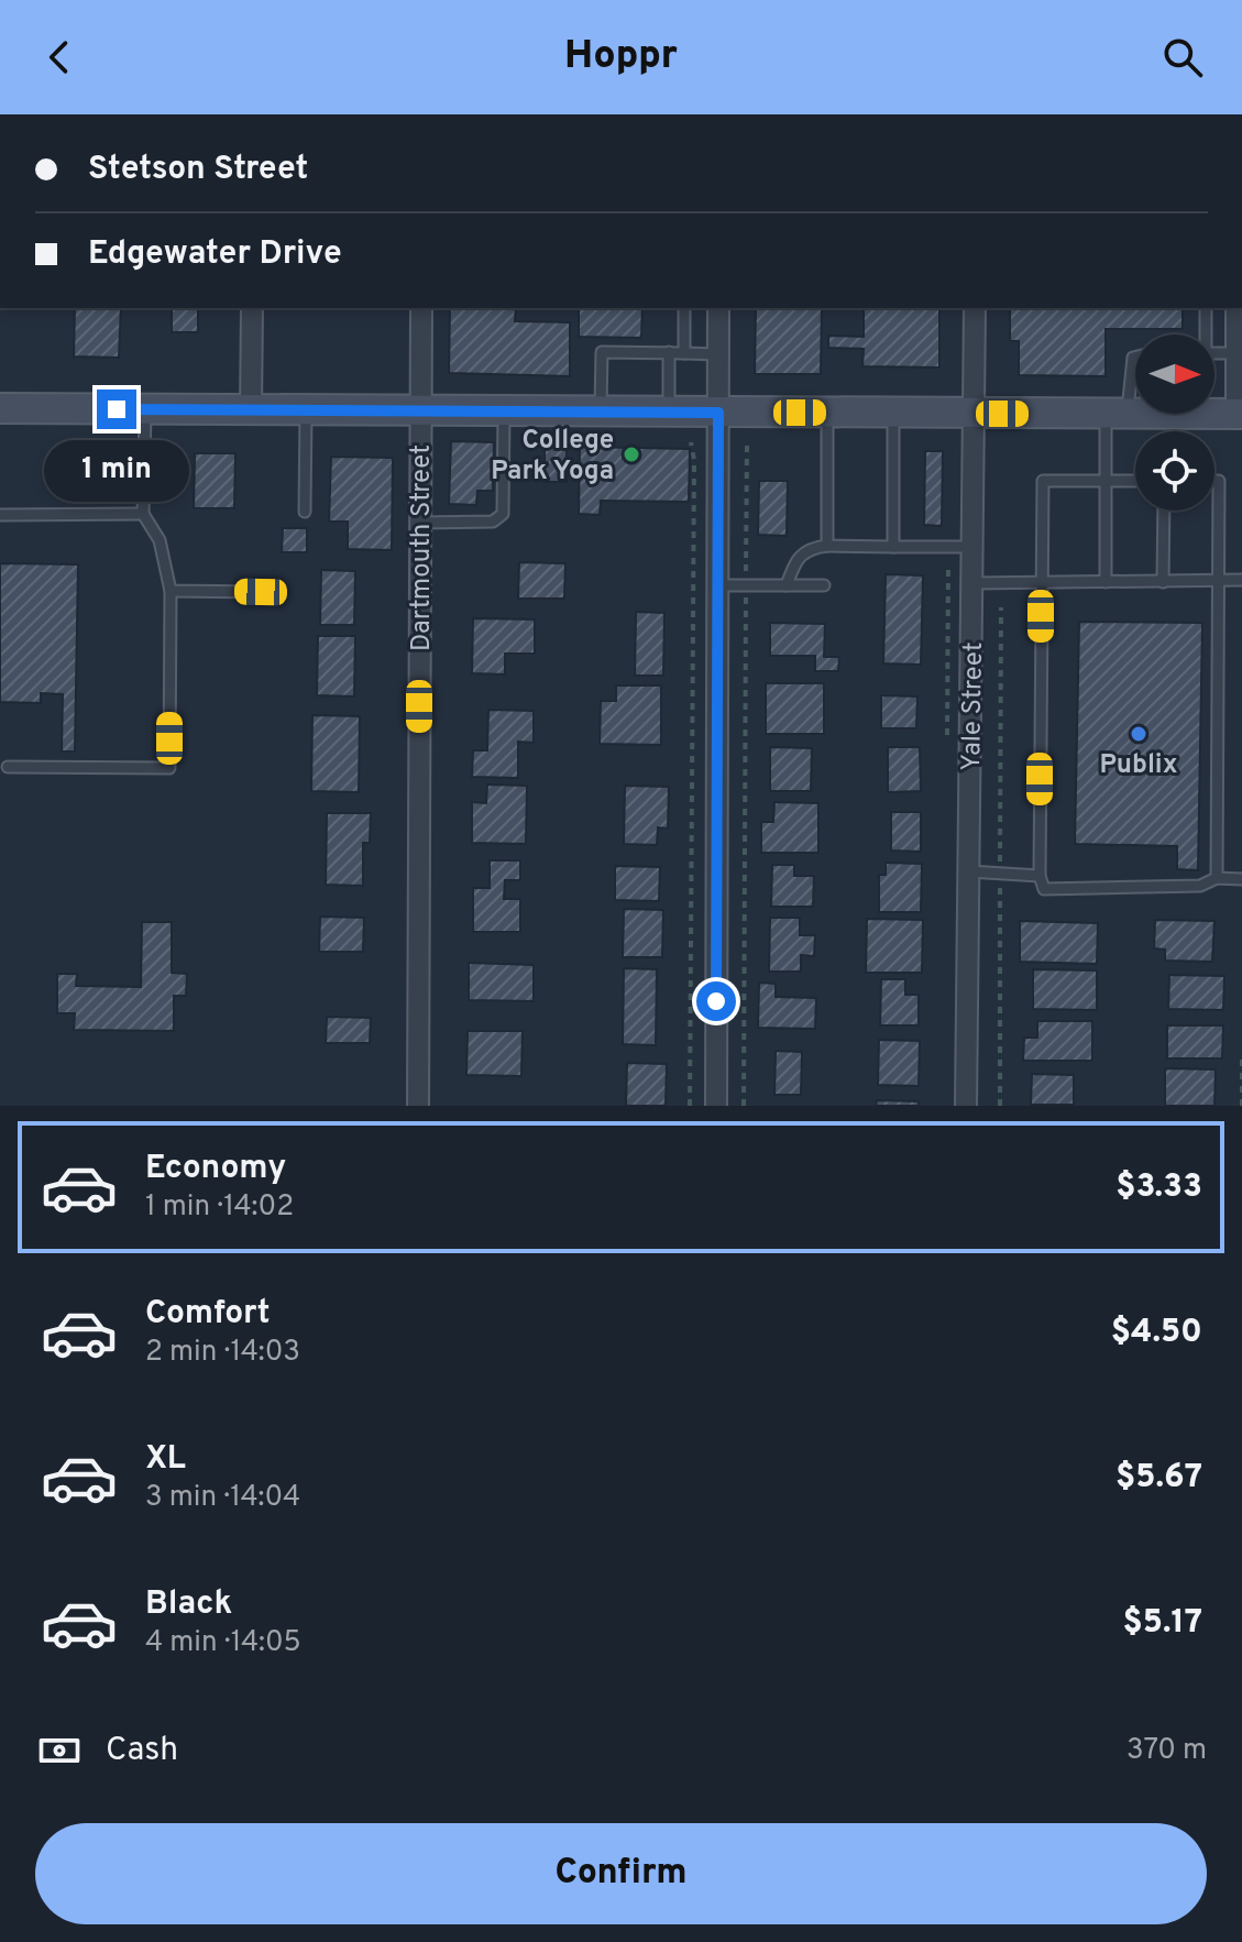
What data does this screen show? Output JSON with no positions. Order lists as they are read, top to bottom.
{
  "streets": {
    "street": ["Dartmouth Street", "Yale Street"]
  },
  "places": ["College Park Yoga", "Publix"],
  "north": "right",
  "page": {
    "header": "Hoppr",
    "banner": ["Stetson Street", "Edgewater Drive"],
    "bubble": "1 min",
    "list": [
      {
        "name": "Economy",
        "note": "1 min · 14:02",
        "value": "$3.33"
      },
      {
        "name": "Comfort",
        "note": "2 min · 14:03",
        "value": "$4.50"
      },
      {
        "name": "XL",
        "note": "3 min · 14:04",
        "value": "$5.67"
      },
      {
        "name": "Black",
        "note": "4 min · 14:05",
        "value": "$5.17"
      }
    ],
    "pay": ["Cash", "370 m"],
    "buttons": "Confirm"
  }
}
